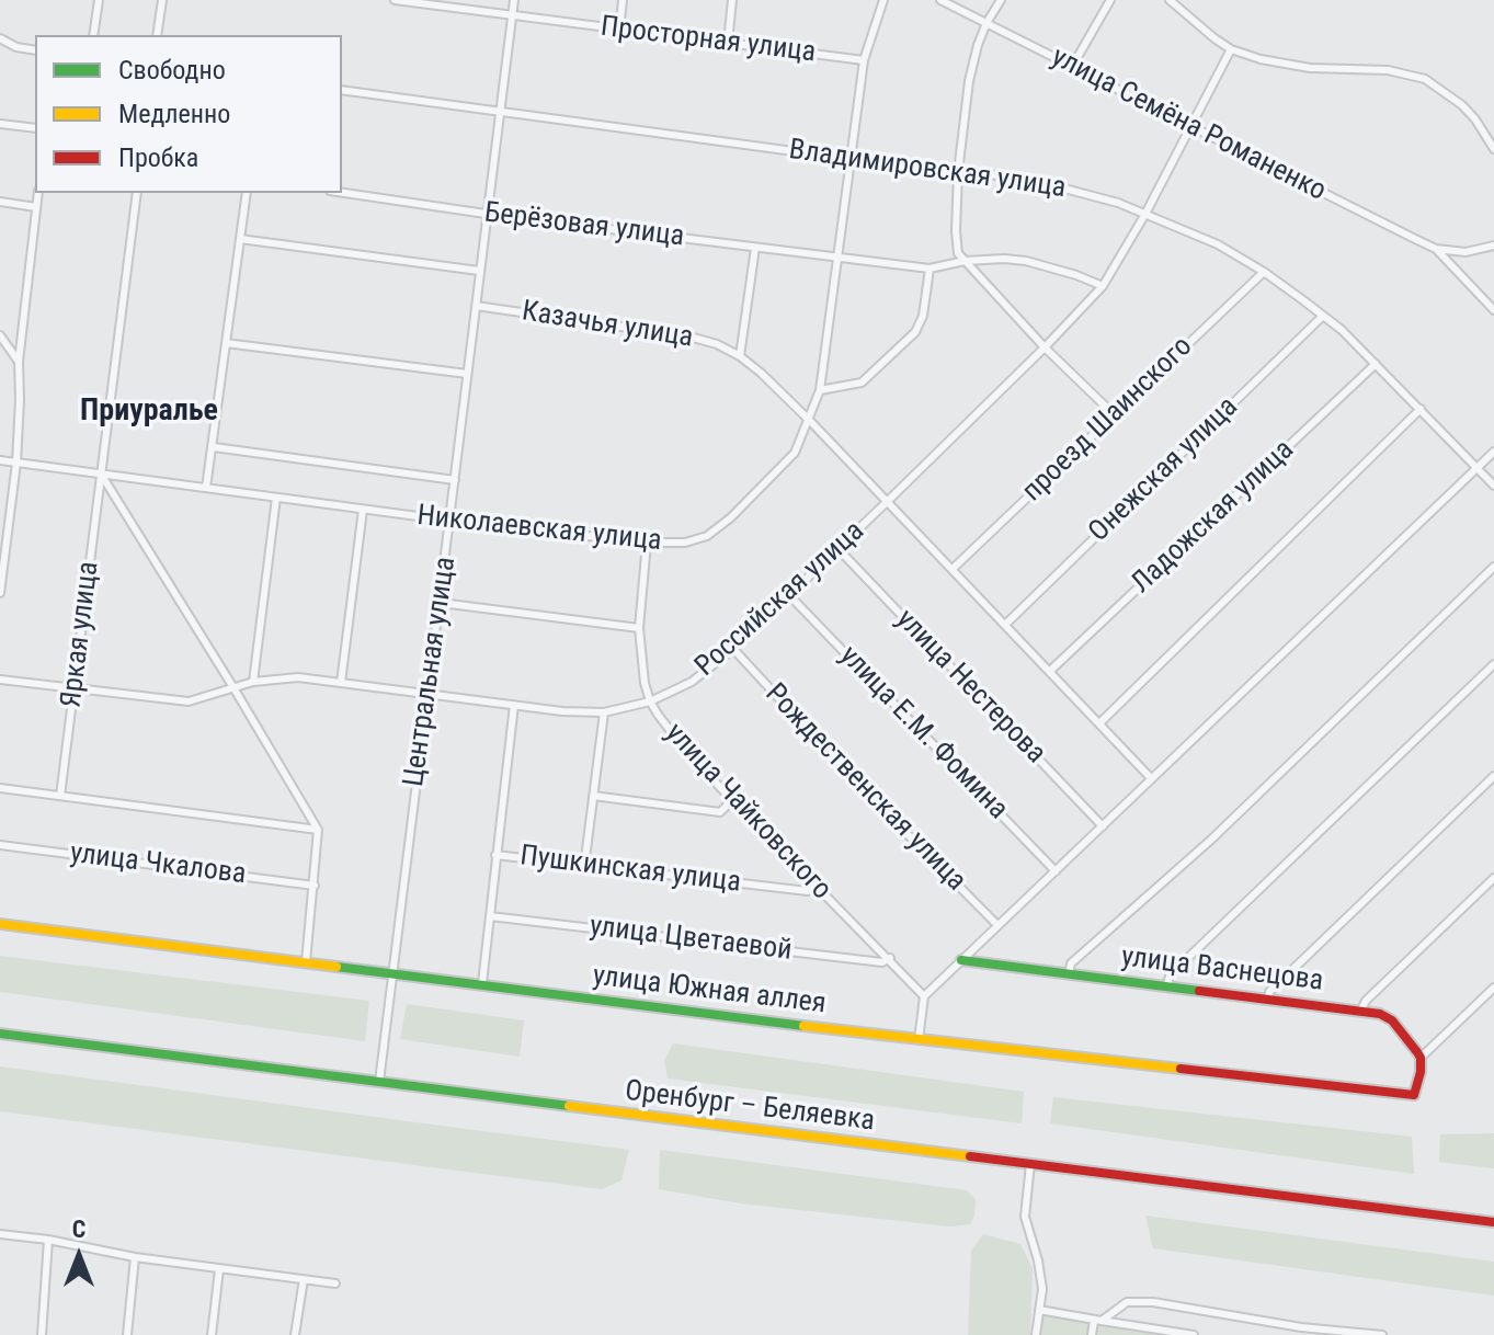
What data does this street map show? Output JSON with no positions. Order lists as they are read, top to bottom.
{
  "streets": {
    "street": [
      "Просторная улица",
      "улица Семёна Романенко",
      "Владимировская улица",
      "Берёзовая улица",
      "Казачья улица",
      "проезд Шаинского",
      "Онежская улица",
      "Ладожская улица",
      "Николаевская улица",
      "Российская улица",
      "Яркая улица",
      "Центральная улица",
      "улица Нестерова",
      "улица Е.М. Фомина",
      "Рождественская улица",
      "улица Чайковского",
      "улица Чкалова",
      "Пушкинская улица",
      "улица Цветаевой",
      "улица Васнецова",
      "улица Южная аллея",
      "Оренбург – Беляевка"
    ]
  },
  "crossings": [
    ["Просторная улица", "Николаевская улица"],
    ["Просторная улица", "Центральная улица"],
    ["улица Семёна Романенко", "Российская улица"],
    ["Владимировская улица", "проезд Шаинского"],
    ["Владимировская улица", "Онежская улица"],
    ["Владимировская улица", "Ладожская улица"],
    ["Владимировская улица", "Николаевская улица"],
    ["Владимировская улица", "Российская улица"],
    ["Владимировская улица", "Центральная улица"],
    ["Берёзовая улица", "Николаевская улица"],
    ["Берёзовая улица", "Российская улица"],
    ["Берёзовая улица", "Центральная улица"],
    ["Казачья улица", "Николаевская улица"],
    ["Казачья улица", "Российская улица"],
    ["Казачья улица", "Центральная улица"],
    ["Николаевская улица", "Яркая улица"],
    ["Николаевская улица", "Центральная улица"],
    ["Николаевская улица", "улица Чайковского"],
    ["Российская улица", "Яркая улица"],
    ["Российская улица", "Центральная улица"],
    ["Российская улица", "улица Нестерова"],
    ["Российская улица", "улица Е.М. Фомина"],
    ["Российская улица", "Рождественская улица"],
    ["Российская улица", "улица Чайковского"],
    ["Центральная улица", "улица Южная аллея"],
    ["Центральная улица", "Оренбург – Беляевка"],
    ["улица Чайковского", "Пушкинская улица"],
    ["улица Чайковского", "улица Цветаевой"],
    ["улица Васнецова", "улица Южная аллея"]
  ],
  "districts": ["Приуралье"],
  "legend": ["Свободно", "Медленно", "Пробка"],
  "north": "top"
}
